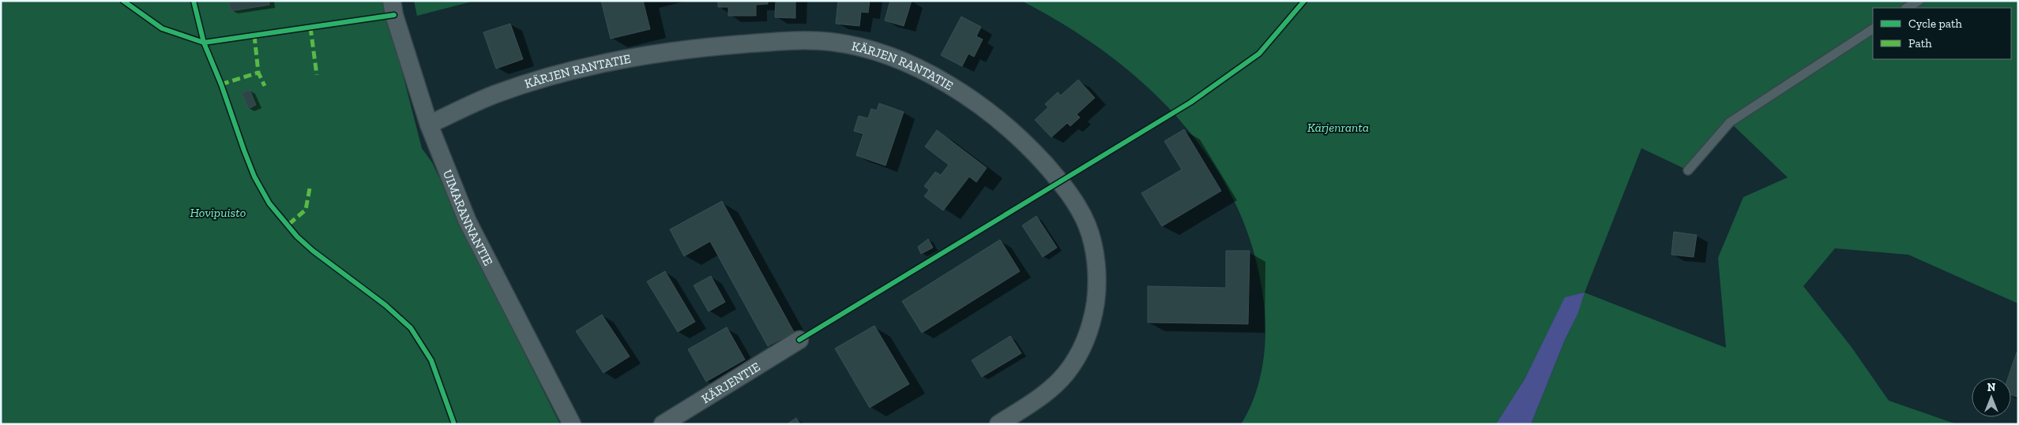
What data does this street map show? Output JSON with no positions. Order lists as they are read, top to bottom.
{
  "streets": {
    "street": ["KÄRJEN RANTATIE", "UIMARANNANTIE", "KÄRJENTIE"]
  },
  "crossings": [
    ["KÄRJEN RANTATIE", "UIMARANNANTIE"]
  ],
  "parks": ["Kärjenranta", "Hovipuisto"],
  "legend": ["Cycle path", "Path"],
  "north": "top"
}
